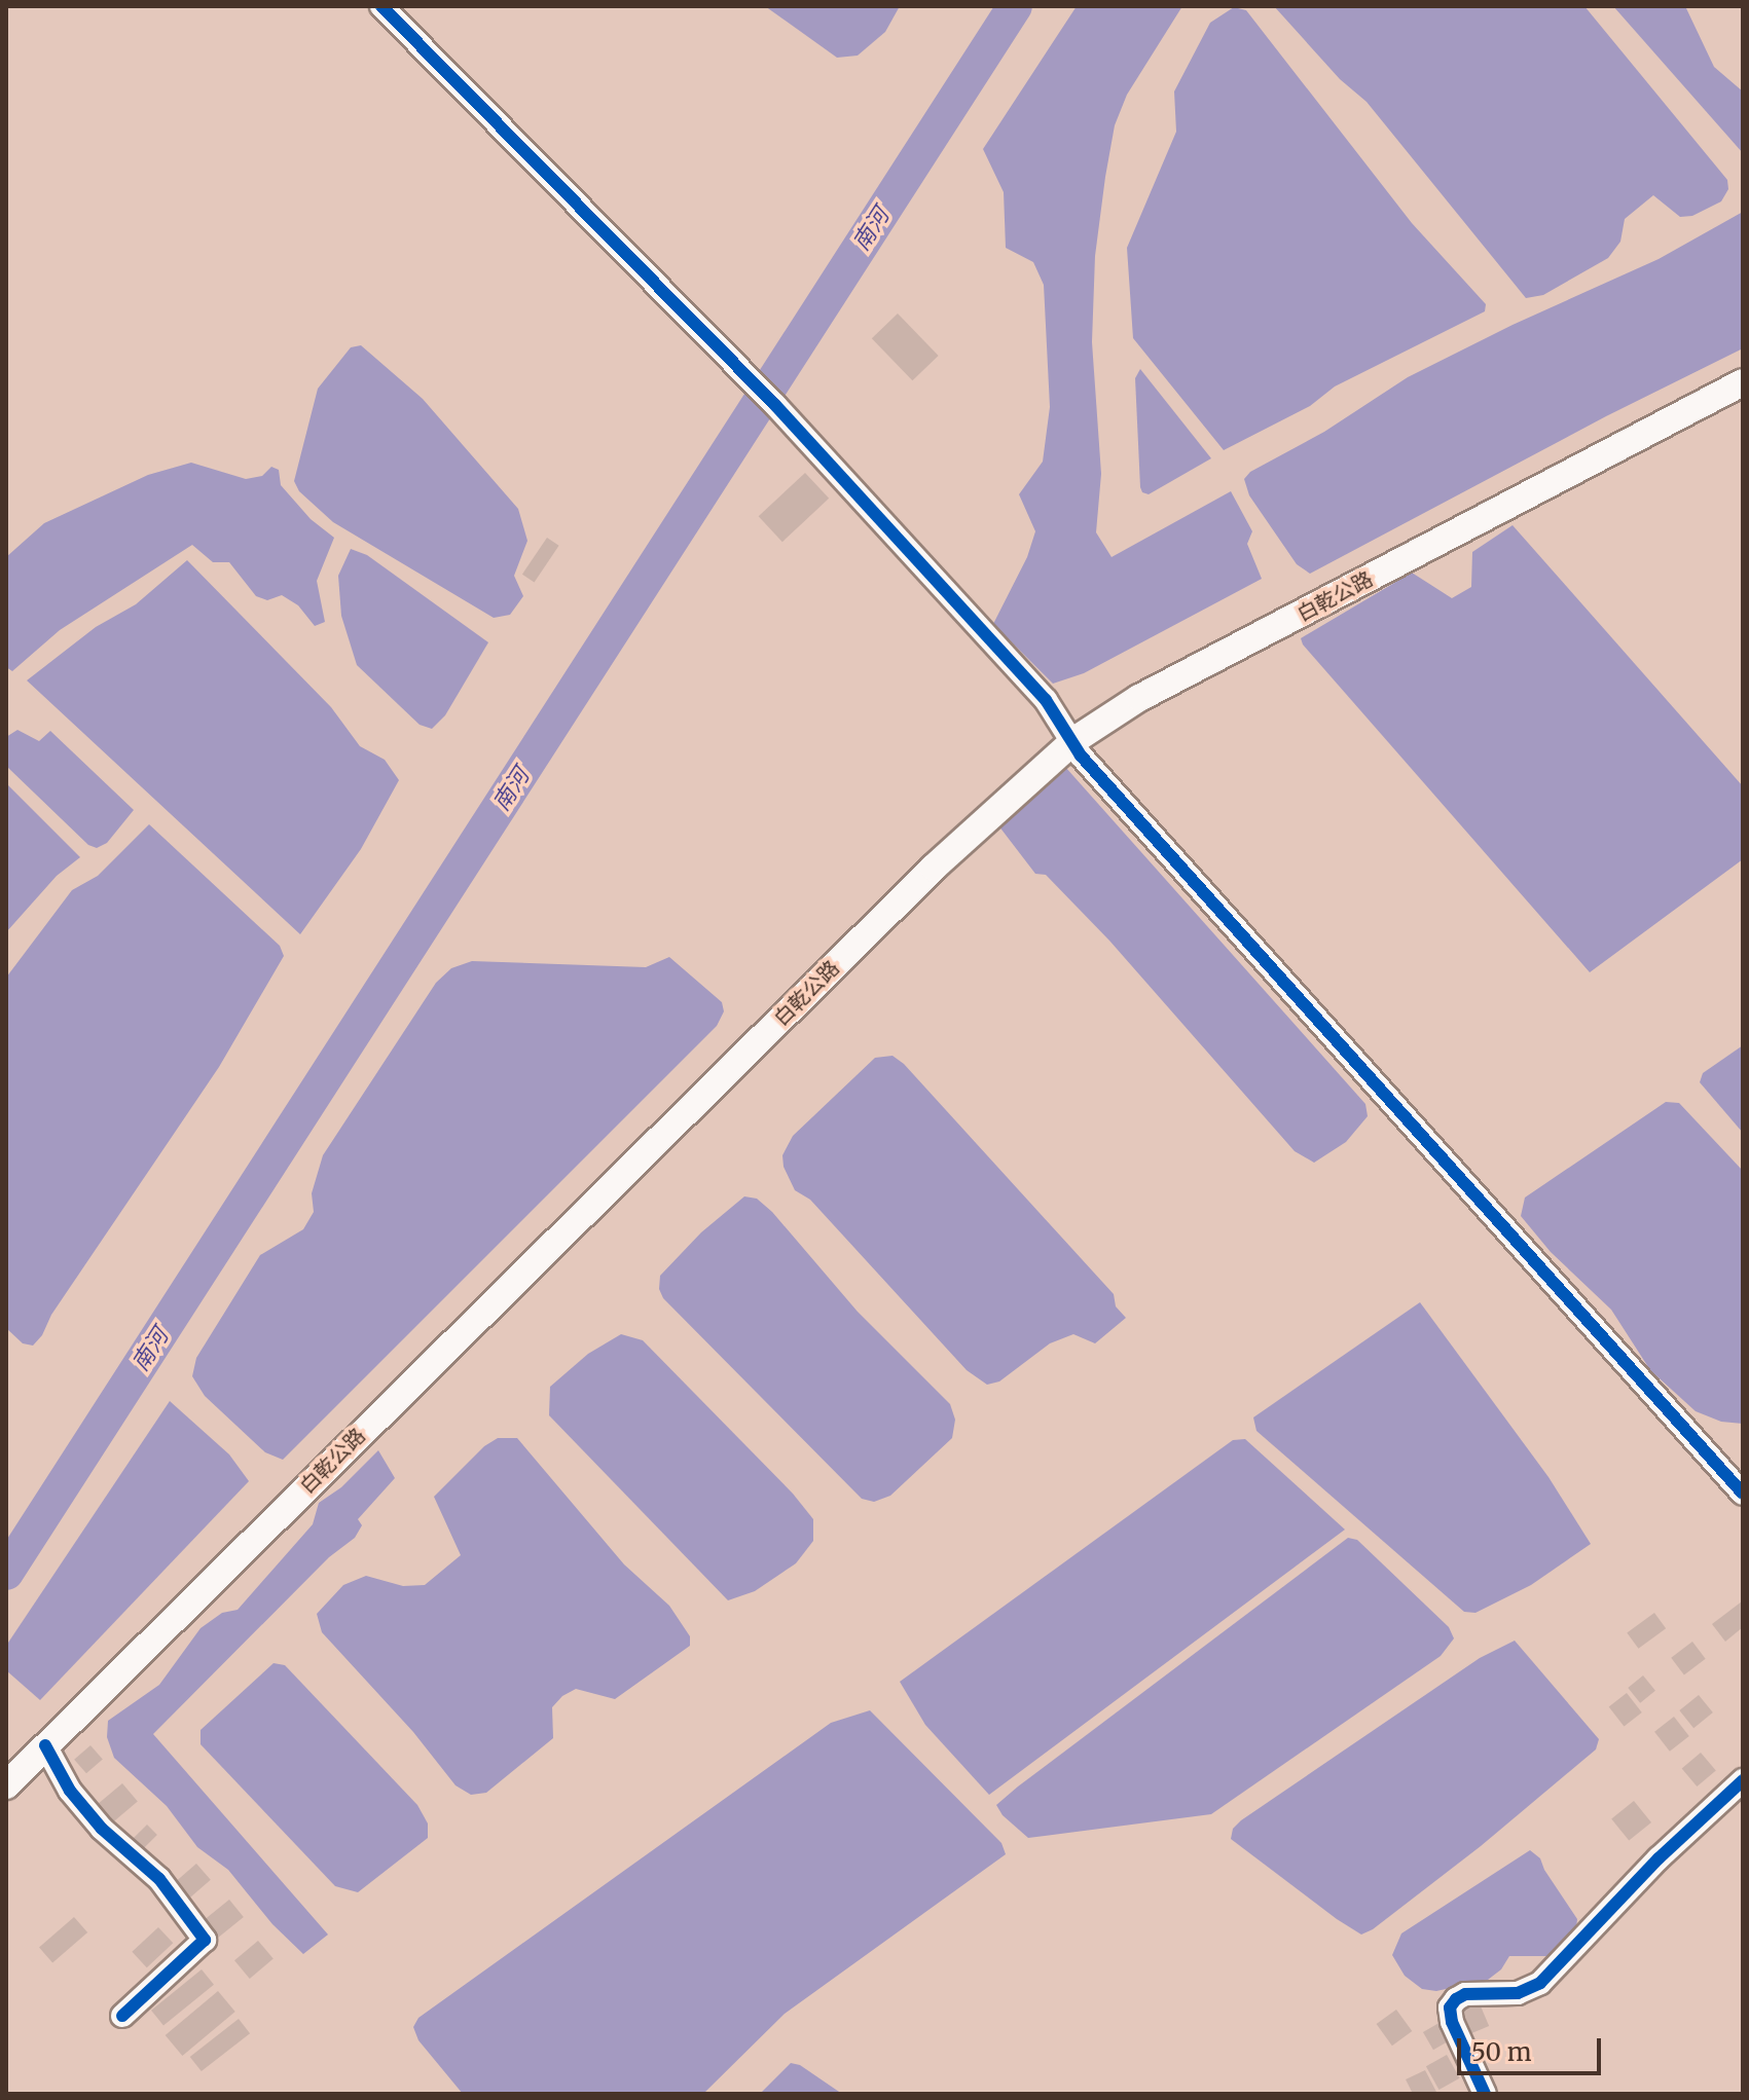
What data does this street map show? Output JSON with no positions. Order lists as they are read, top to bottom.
{
  "streets": {
    "main road": ["白乾公路"]
  },
  "water": ["南河"],
  "scale_bar": "50 m"
}
